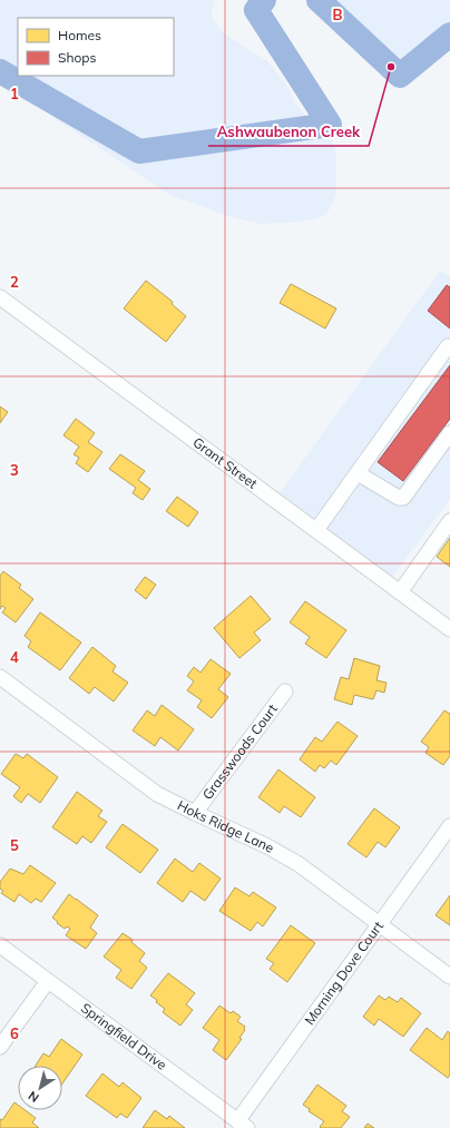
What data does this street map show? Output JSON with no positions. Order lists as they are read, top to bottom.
{
  "streets": {
    "street": [
      "Grant Street",
      "Grasswoods Court",
      "Hoks Ridge Lane",
      "Morning Dove Court",
      "Springfield Drive"
    ]
  },
  "crossings": [
    ["Grasswoods Court", "Hoks Ridge Lane"],
    ["Hoks Ridge Lane", "Morning Dove Court"],
    ["Morning Dove Court", "Springfield Drive"]
  ],
  "places": ["Ashwaubenon Creek"],
  "legend": ["Homes", "Shops"],
  "north": "bottom left",
  "grid": {
    "columns": ["B"],
    "rows": [
      "1",
      "2",
      "3",
      "4",
      "5",
      "6"
    ]
  }
}
